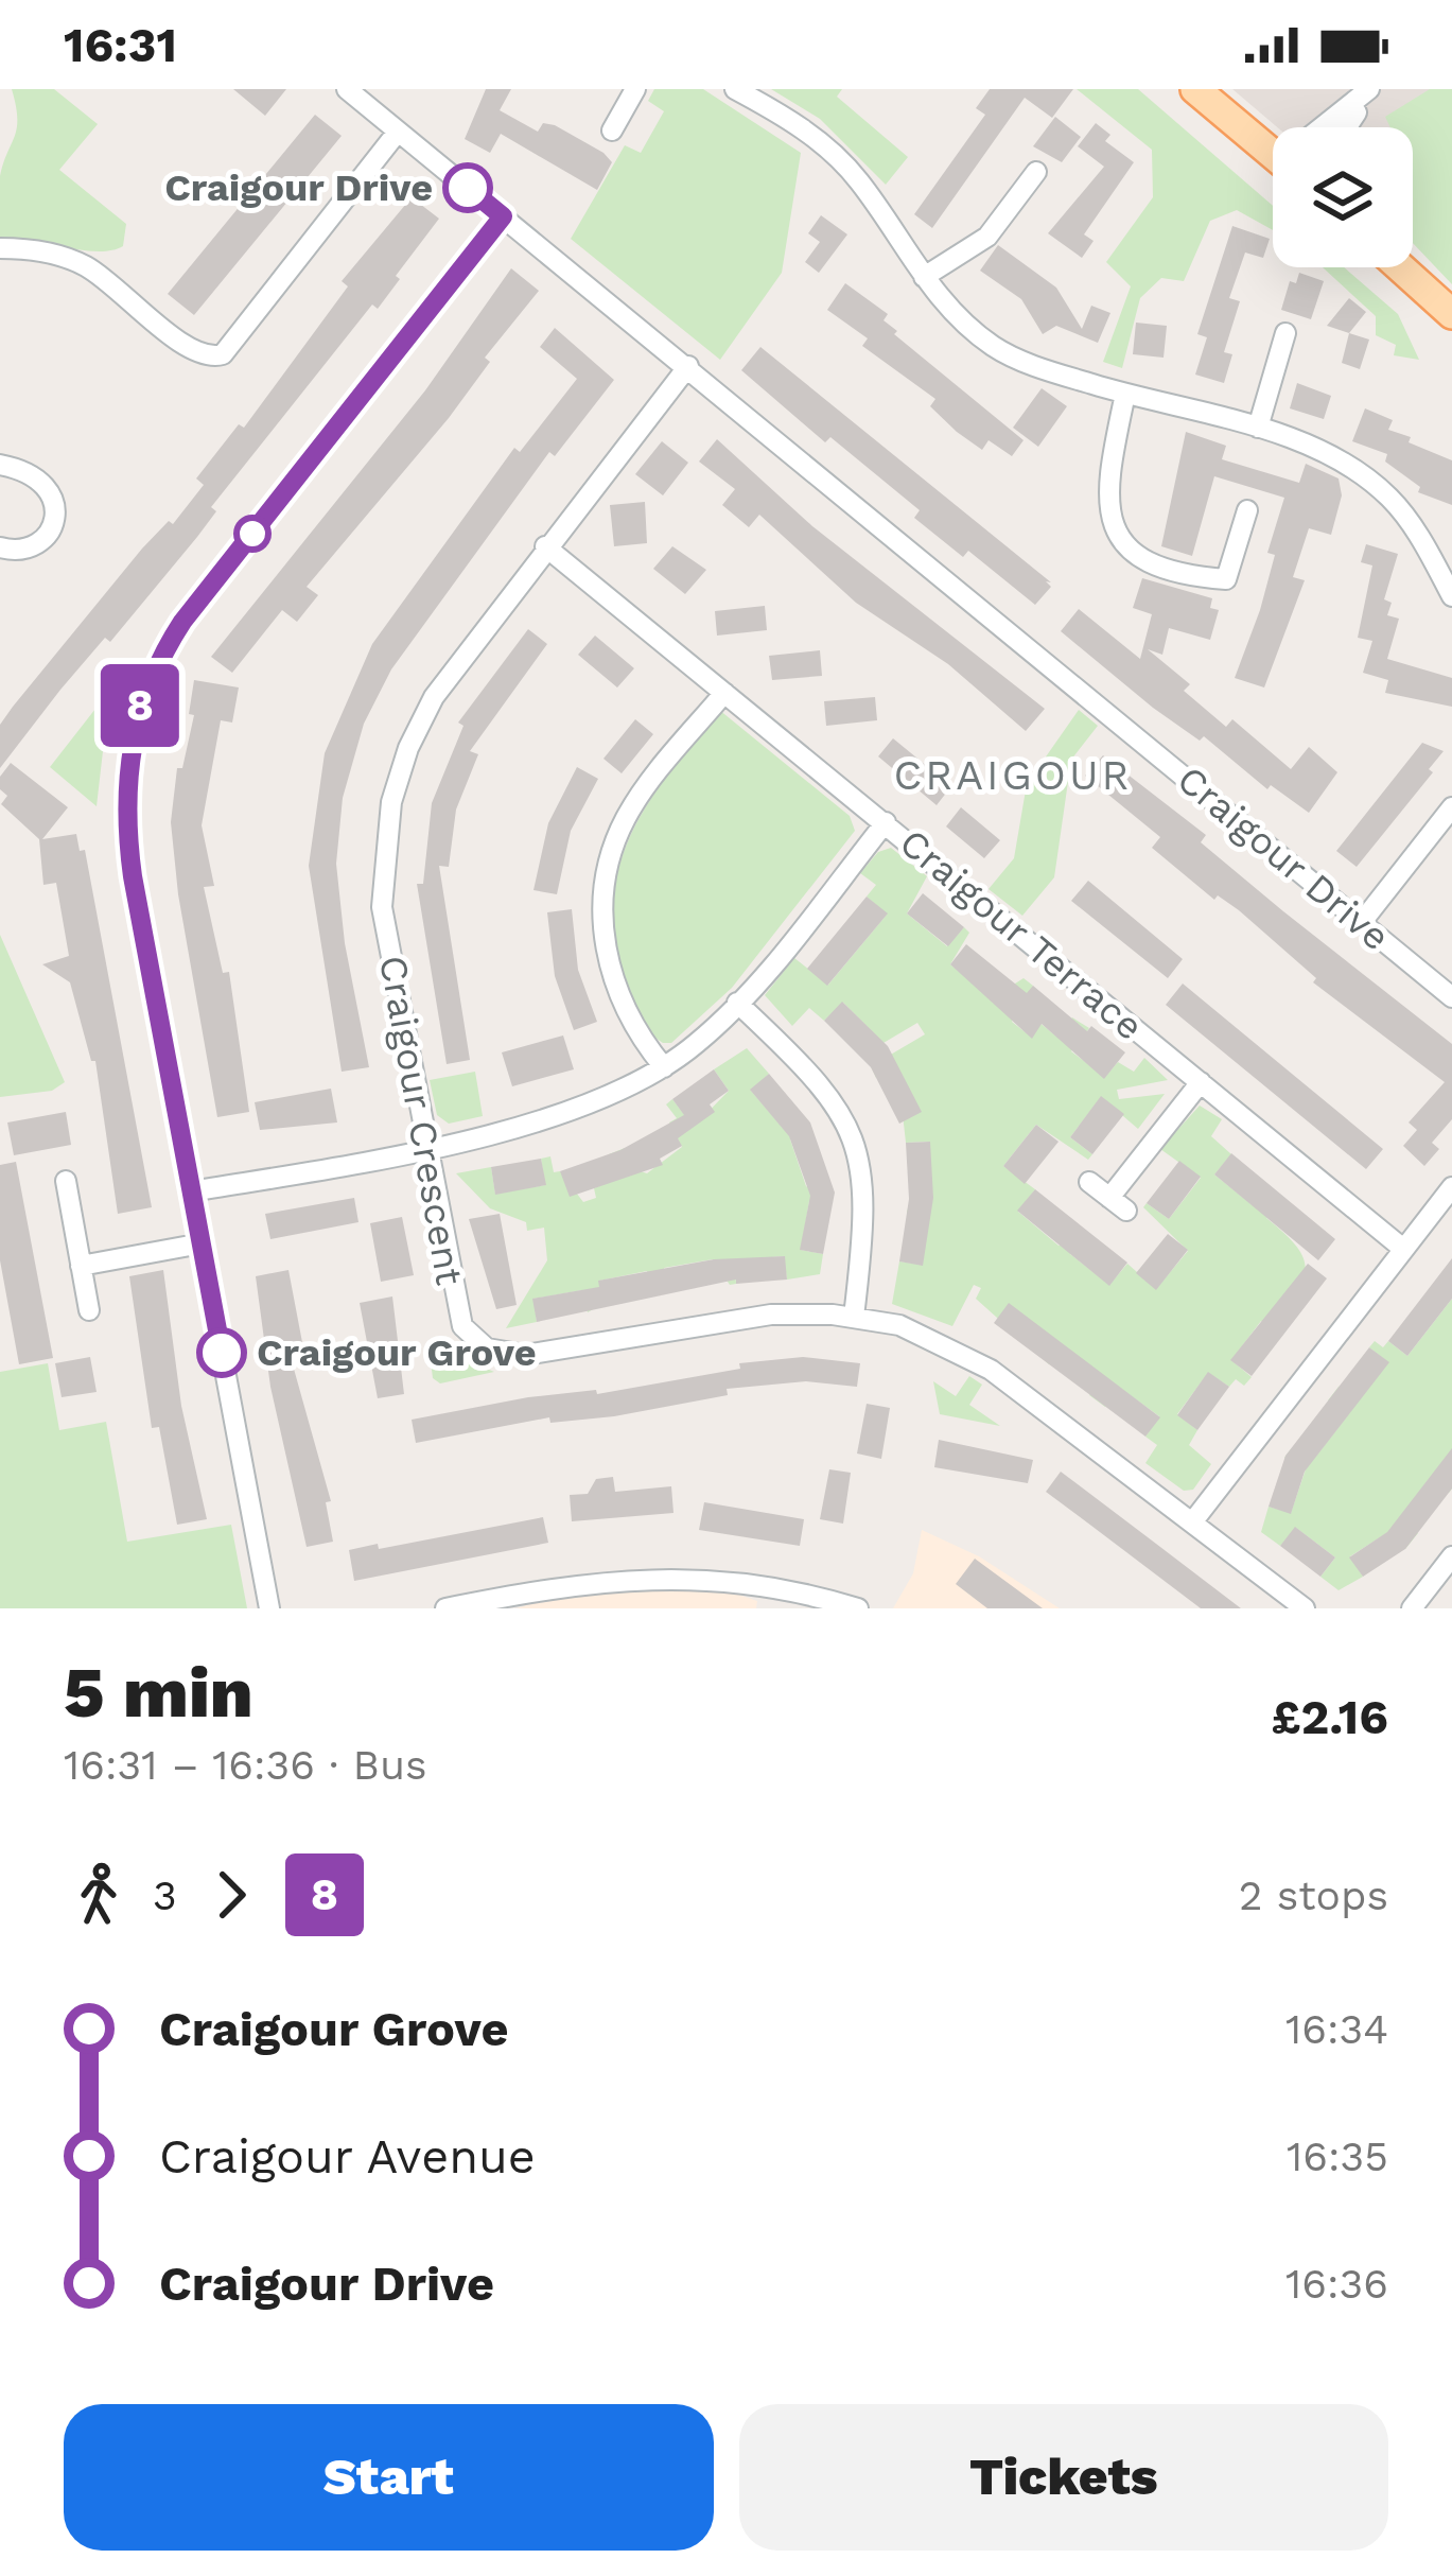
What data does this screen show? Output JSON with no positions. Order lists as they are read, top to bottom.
{
  "streets": {
    "street": ["Craigour Drive", "Craigour Terrace", "Craigour Crescent"]
  },
  "crossings": [
    ["Craigour Drive", "Craigour Crescent"],
    ["Craigour Terrace", "Craigour Crescent"]
  ],
  "districts": ["CRAIGOUR"],
  "places": ["Craigour Drive", "Craigour Grove"],
  "lines": ["bus line 8"],
  "page": {
    "status": "16:31",
    "on_map": "8",
    "heading": ["5 min", "16:31 – 16:36 · Bus", "£2.16"],
    "legs": ["3", "8", "2 stops"],
    "list": [
      {
        "name": "Craigour Grove",
        "value": "16:34"
      },
      {
        "name": "Craigour Avenue",
        "value": "16:35"
      },
      {
        "name": "Craigour Drive",
        "value": "16:36"
      }
    ],
    "buttons": ["Start", "Tickets"]
  }
}
